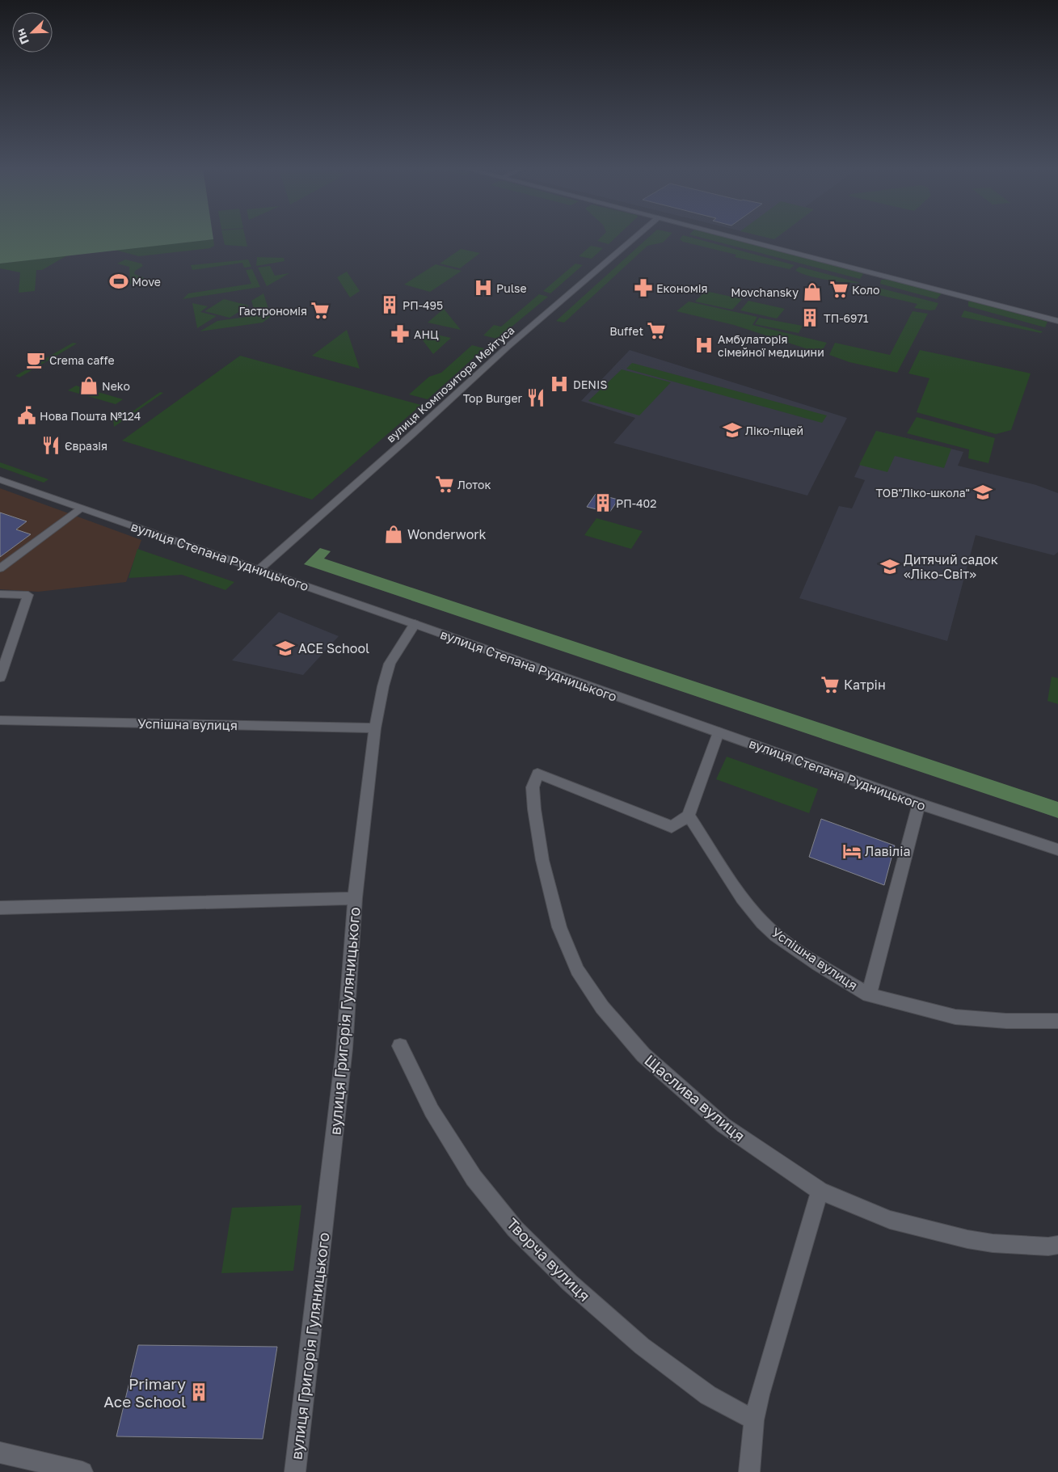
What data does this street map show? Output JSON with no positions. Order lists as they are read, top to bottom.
{
  "streets": {
    "street": [
      "вулиця Композитора Мейтуса",
      "вулиця Степана Рудницького",
      "Успішна вулиця",
      "вулиця Григорія Гуляницького",
      "Щаслива вулиця",
      "Творча вулиця"
    ]
  },
  "crossings": [
    ["вулиця Композитора Мейтуса", "вулиця Степана Рудницького"],
    ["Успішна вулиця", "Щаслива вулиця"]
  ],
  "places": {
    "sports": ["Move"],
    "hospital": ["Pulse", "Амбулаторія сімейної медицини", "DENIS"],
    "pharmacy": ["Економія", "АНЦ"],
    "supermarket": [
      "Коло",
      "Гастрономія",
      "Buffet",
      "Лоток",
      "Катрін"
    ],
    "shop": ["Movchansky", "Neko", "Wonderwork"],
    "building": [
      "РП-495",
      "ТП-6971",
      "РП-402",
      "Primary Ace School"
    ],
    "cafe": ["Crema caffe"],
    "restaurant": ["Top Burger", "Євразія"],
    "public building": ["Нова Пошта №124"],
    "school or university": [
      "Ліко-ліцей",
      "ТОВ\"Ліко-школа\"",
      "Дитячий садок «Ліко-Світ»",
      "ACE School"
    ],
    "hotel": ["Лавіліа"]
  },
  "north": "bottom left"
}
